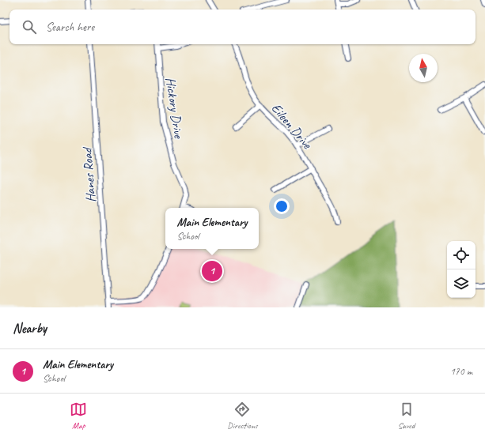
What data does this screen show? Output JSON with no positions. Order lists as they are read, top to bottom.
{
  "streets": {
    "street": ["Hickory Drive", "Eileen Drive", "Hanes Road"]
  },
  "north": "top",
  "page": {
    "search": "Search here",
    "popup": ["Main Elementary", "School"],
    "pins": "1",
    "heading": "Nearby",
    "list": [
      {
        "mark": "1",
        "name": "Main Elementary",
        "note": "School",
        "value": "170 m"
      }
    ],
    "nav": ["Map", "Directions", "Saved"]
  }
}
